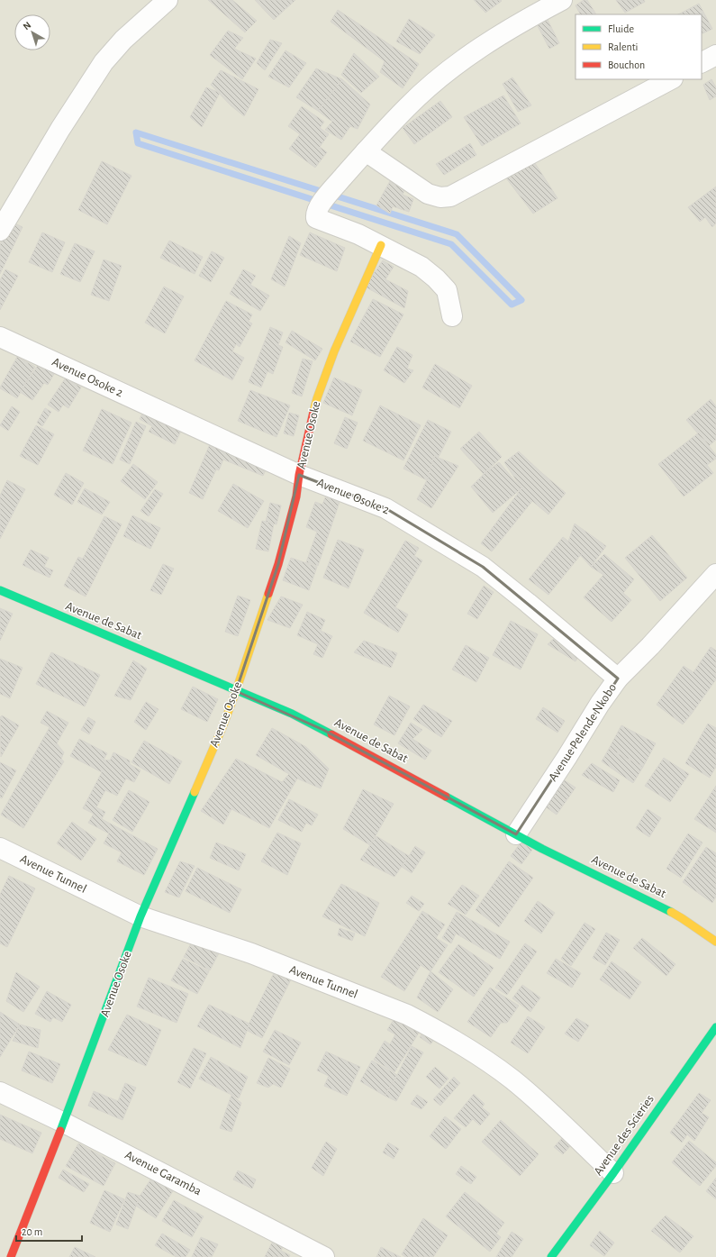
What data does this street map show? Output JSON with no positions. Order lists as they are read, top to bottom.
{
  "streets": {
    "street": [
      "Avenue Osoke 2",
      "Avenue Osoke",
      "Avenue de Sabat",
      "Avenue Pelende Nkobo",
      "Avenue Tunnel",
      "Avenue des Scieries",
      "Avenue Garamba"
    ]
  },
  "crossings": [
    ["Avenue Osoke 2", "Avenue Osoke"],
    ["Avenue Osoke 2", "Avenue Pelende Nkobo"],
    ["Avenue Osoke", "Avenue de Sabat"],
    ["Avenue Osoke", "Avenue Tunnel"],
    ["Avenue Osoke", "Avenue Garamba"],
    ["Avenue de Sabat", "Avenue Pelende Nkobo"],
    ["Avenue Tunnel", "Avenue des Scieries"]
  ],
  "legend": ["Fluide", "Ralenti", "Bouchon"],
  "scale_bar": "20 m",
  "north": "top left"
}
